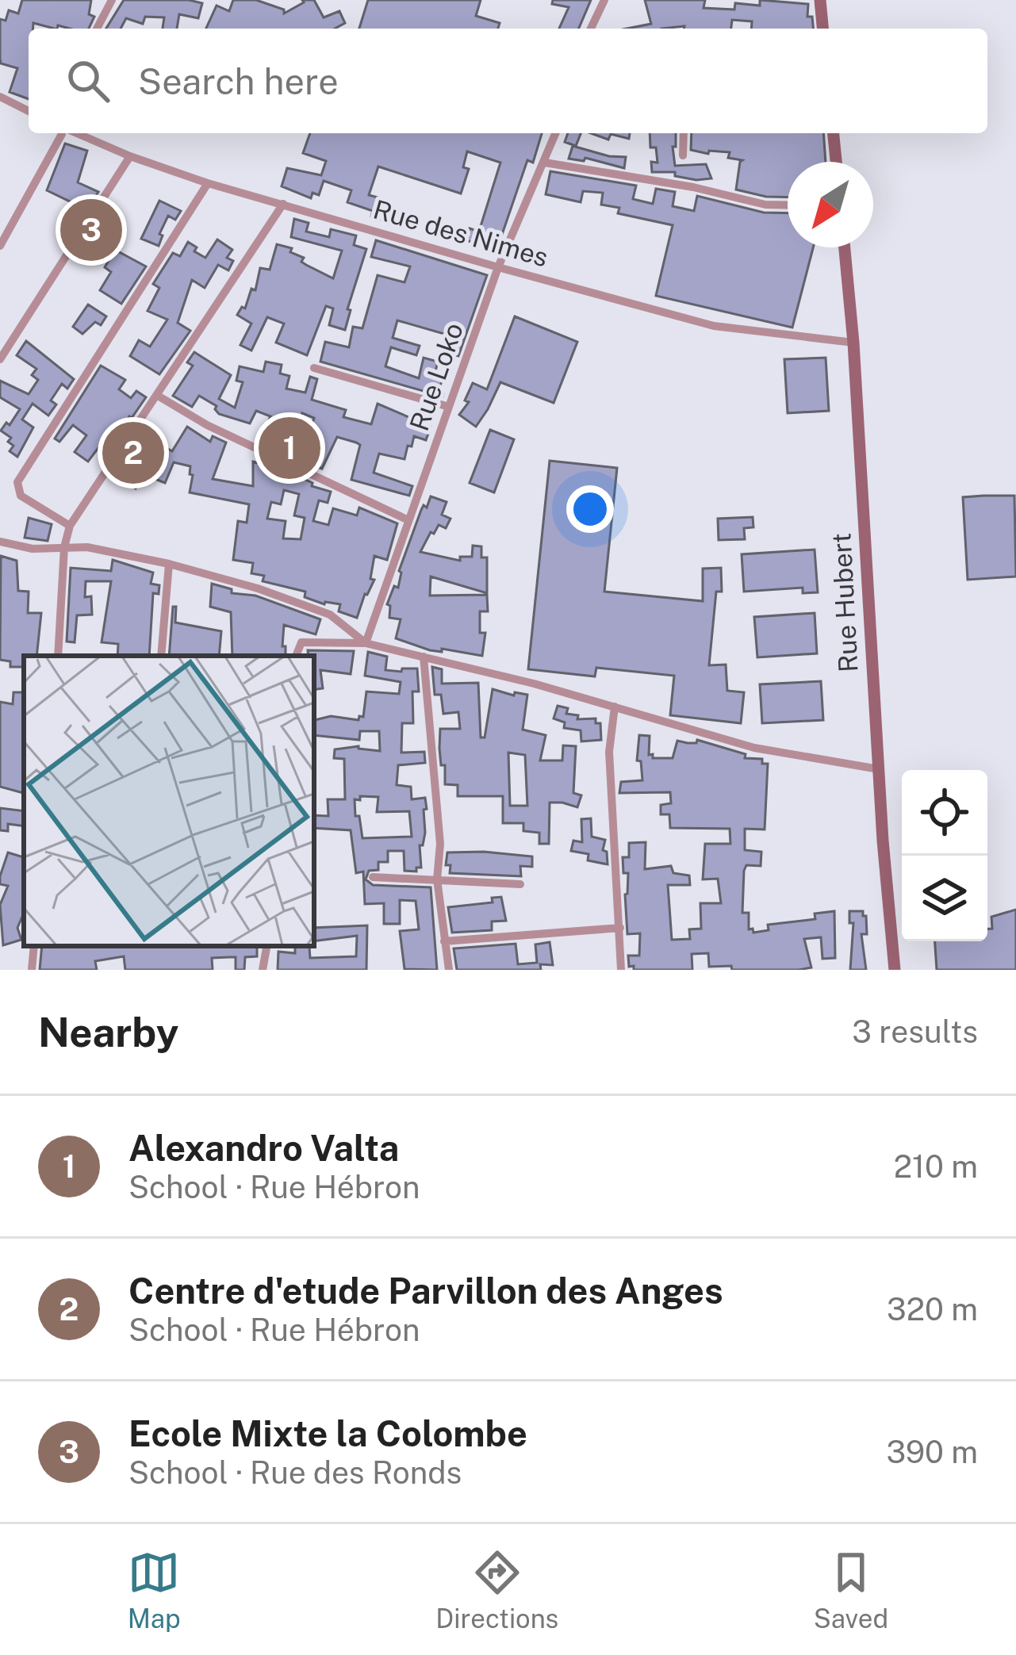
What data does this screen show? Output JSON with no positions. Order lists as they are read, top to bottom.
{
  "streets": {
    "street": ["Rue des Nimes", "Rue Loko", "Rue Hubert"]
  },
  "crossings": [
    ["Rue des Nimes", "Rue Loko"],
    ["Rue des Nimes", "Rue Hubert"]
  ],
  "north": "bottom left",
  "page": {
    "search": "Search here",
    "pins": ["3", "1", "2"],
    "heading": ["Nearby", "3 results"],
    "list": [
      {
        "mark": "1",
        "name": "Alexandro Valta",
        "note": "School · Rue Hébron",
        "value": "210 m"
      },
      {
        "mark": "2",
        "name": "Centre d'etude Parvillon des Anges",
        "note": "School · Rue Hébron",
        "value": "320 m"
      },
      {
        "mark": "3",
        "name": "Ecole Mixte la Colombe",
        "note": "School · Rue des Ronds",
        "value": "390 m"
      }
    ],
    "nav": ["Map", "Directions", "Saved"]
  }
}
